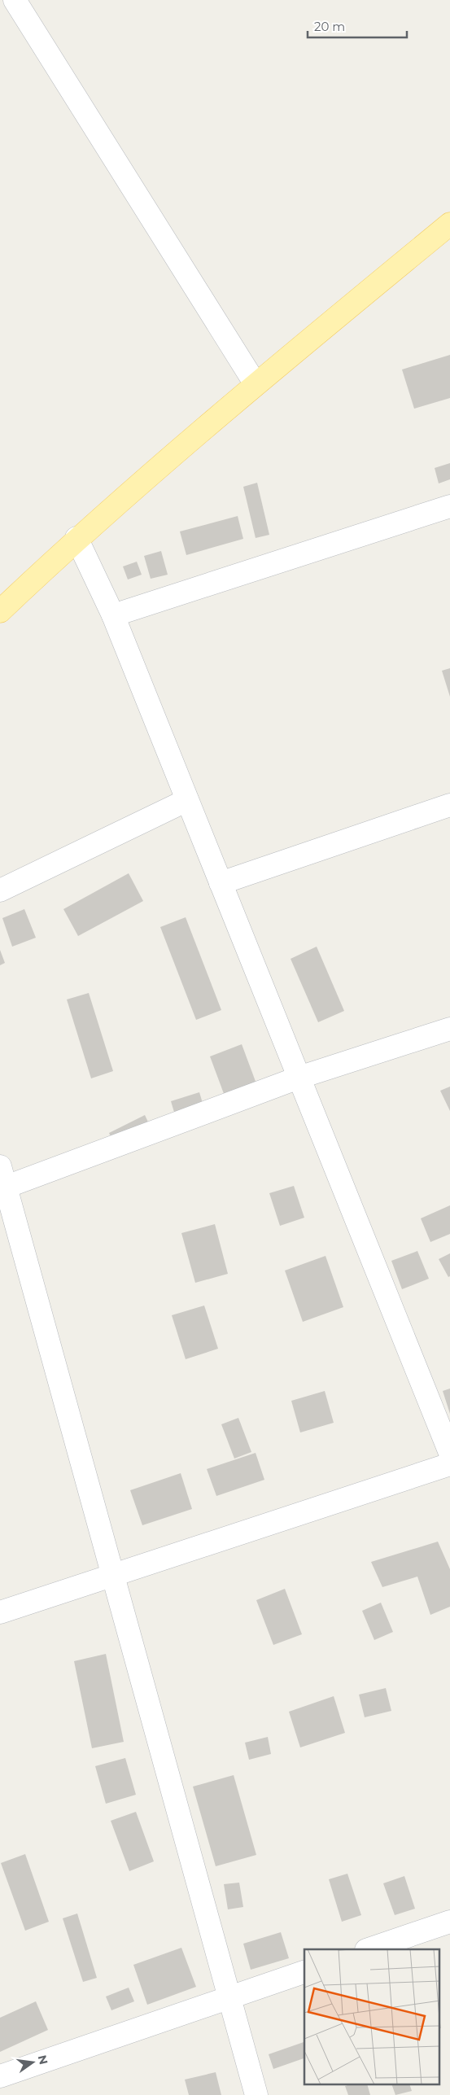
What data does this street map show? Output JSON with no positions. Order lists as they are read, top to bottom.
{
  "scale_bar": "20 m",
  "north": "right"
}
